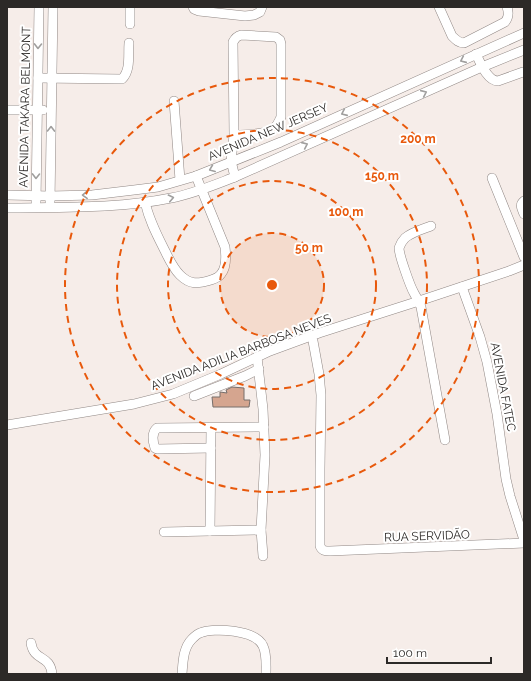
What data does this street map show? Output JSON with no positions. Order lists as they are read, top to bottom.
{
  "streets": {
    "street": [
      "AVENIDA TAKARA BELMONT",
      "AVENIDA NEW JERSEY",
      "AVENIDA ADILIA BARBOSA NEVES",
      "AVENIDA FATEC",
      "RUA SERVIDÃO"
    ]
  },
  "crossings": [
    ["AVENIDA TAKARA BELMONT", "AVENIDA NEW JERSEY"],
    ["AVENIDA ADILIA BARBOSA NEVES", "AVENIDA FATEC"],
    ["AVENIDA ADILIA BARBOSA NEVES", "RUA SERVIDÃO"]
  ],
  "scale_bar": "100 m",
  "rings": [
    "200 m",
    "150 m",
    "100 m",
    "50 m"
  ]
}
